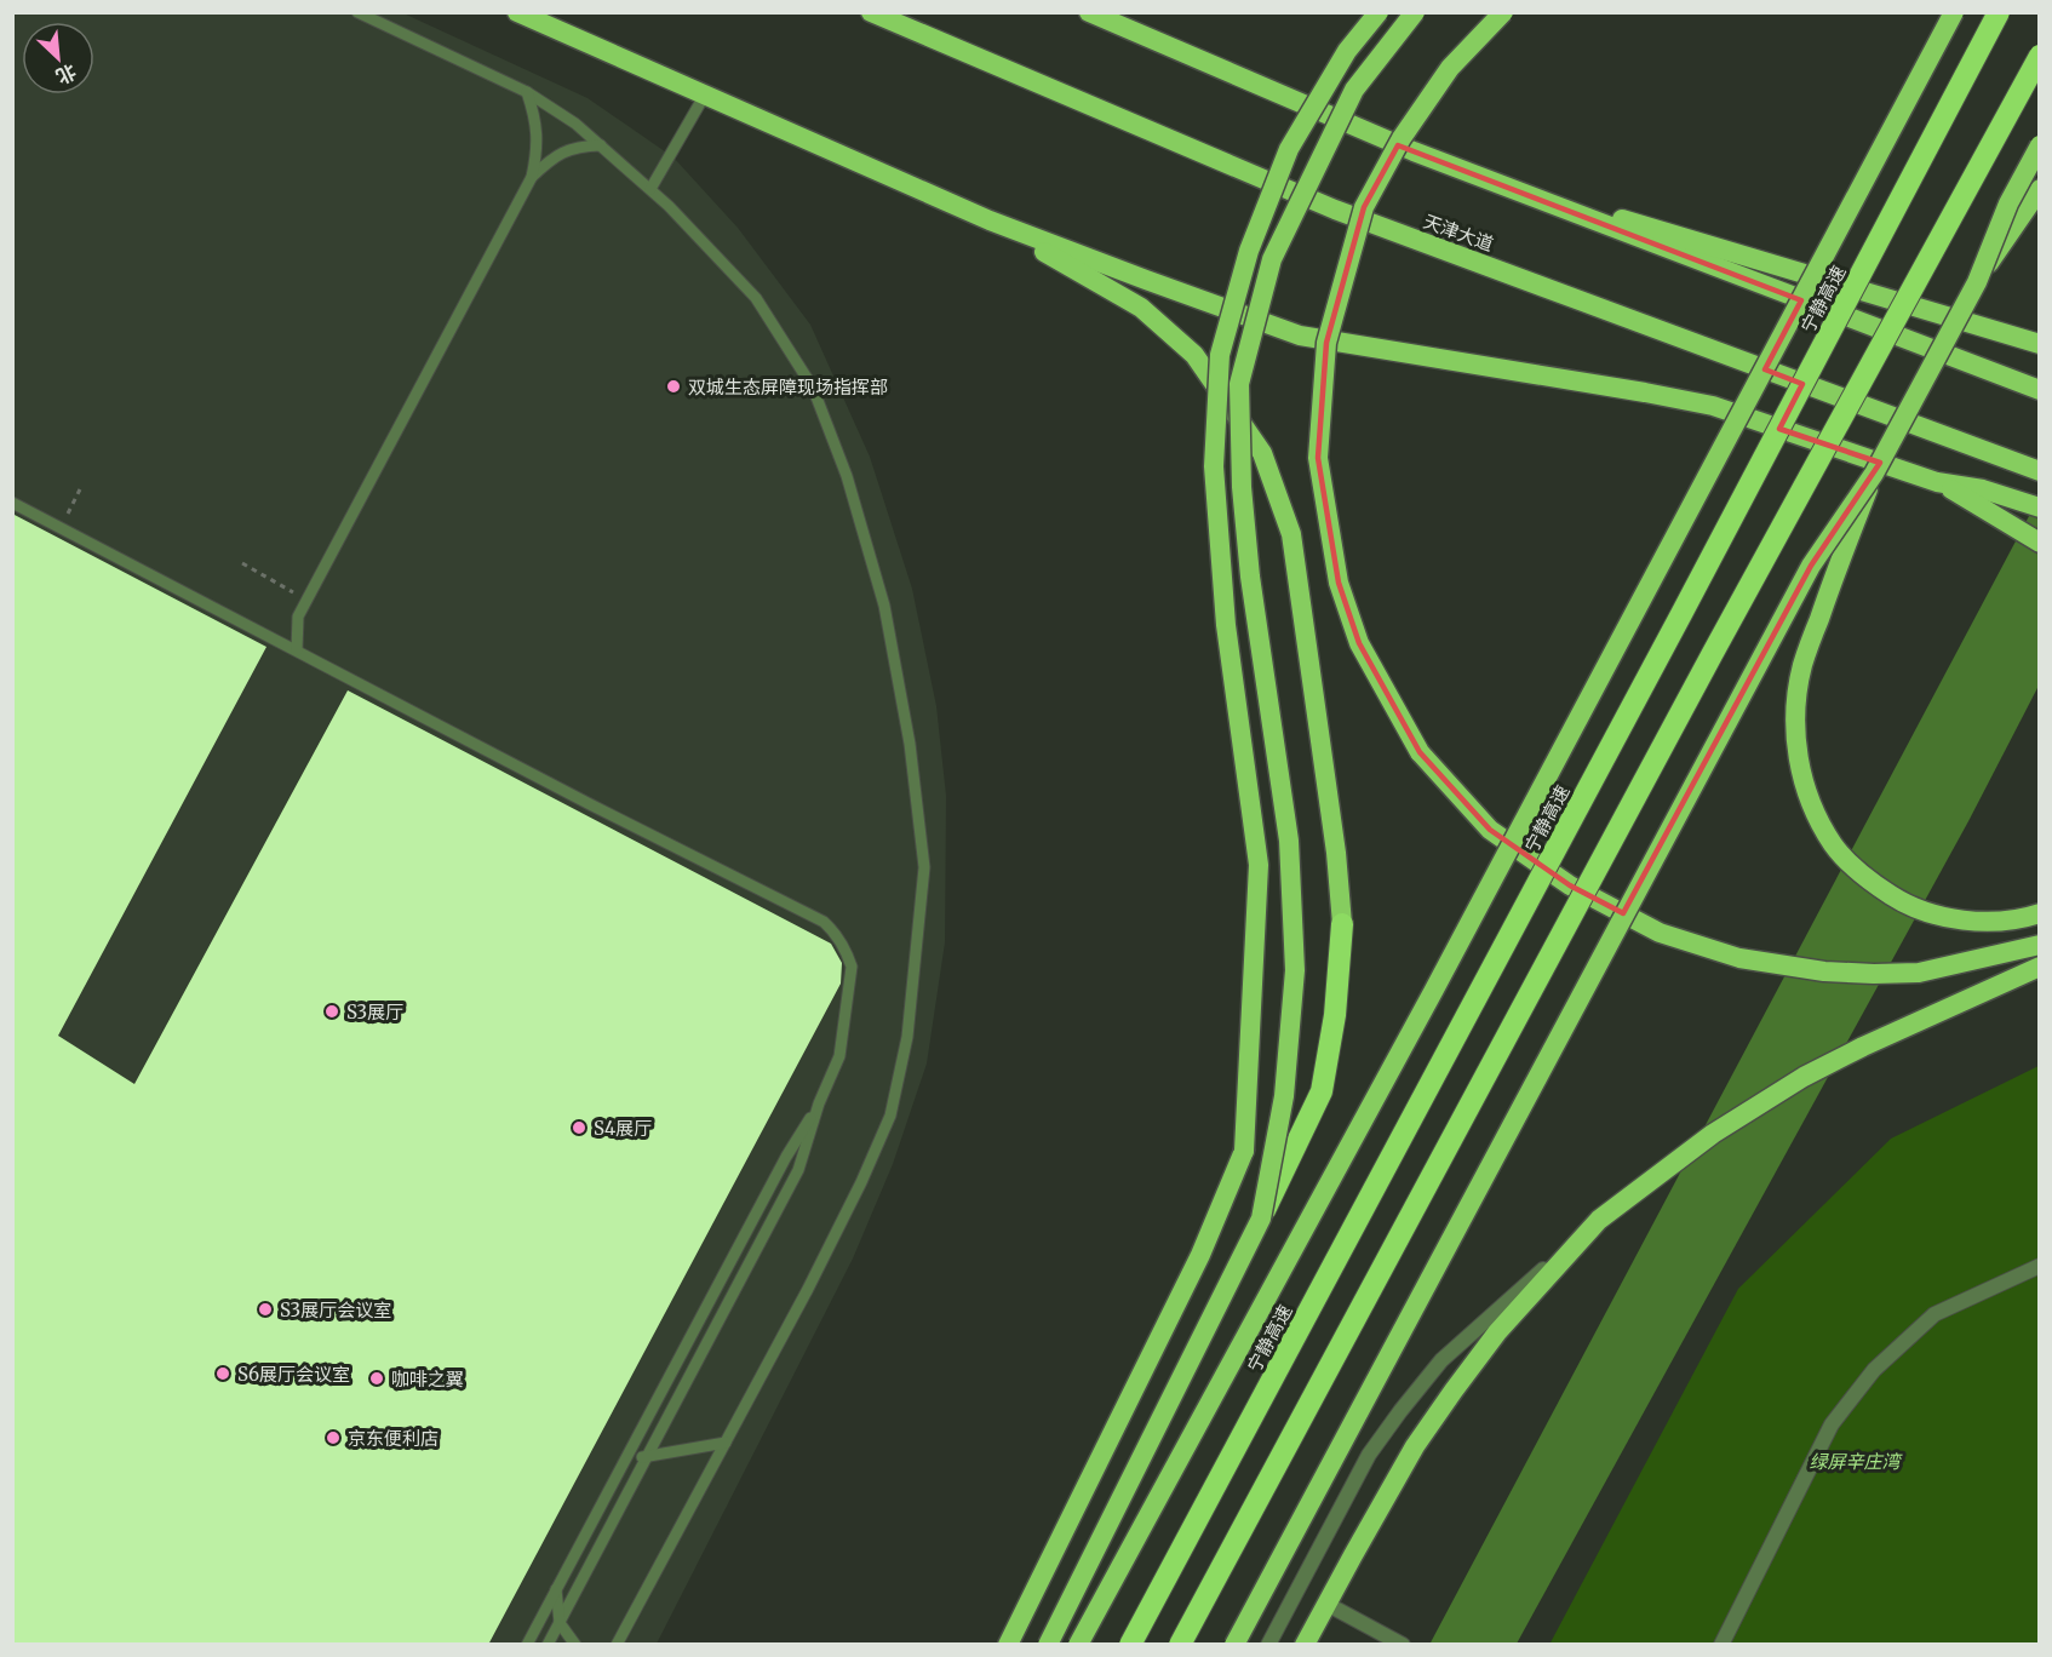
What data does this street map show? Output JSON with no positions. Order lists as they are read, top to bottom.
{
  "streets": {
    "highway": ["天津大道", "宁静高速"]
  },
  "parks": ["绿屏辛庄湾"],
  "places": [
    "双城生态屏障现场指挥部",
    "S3展厅",
    "S4展厅",
    "S3展厅会议室",
    "S6展厅会议室",
    "咖啡之翼",
    "京东便利店"
  ],
  "north": "bottom right"
}
